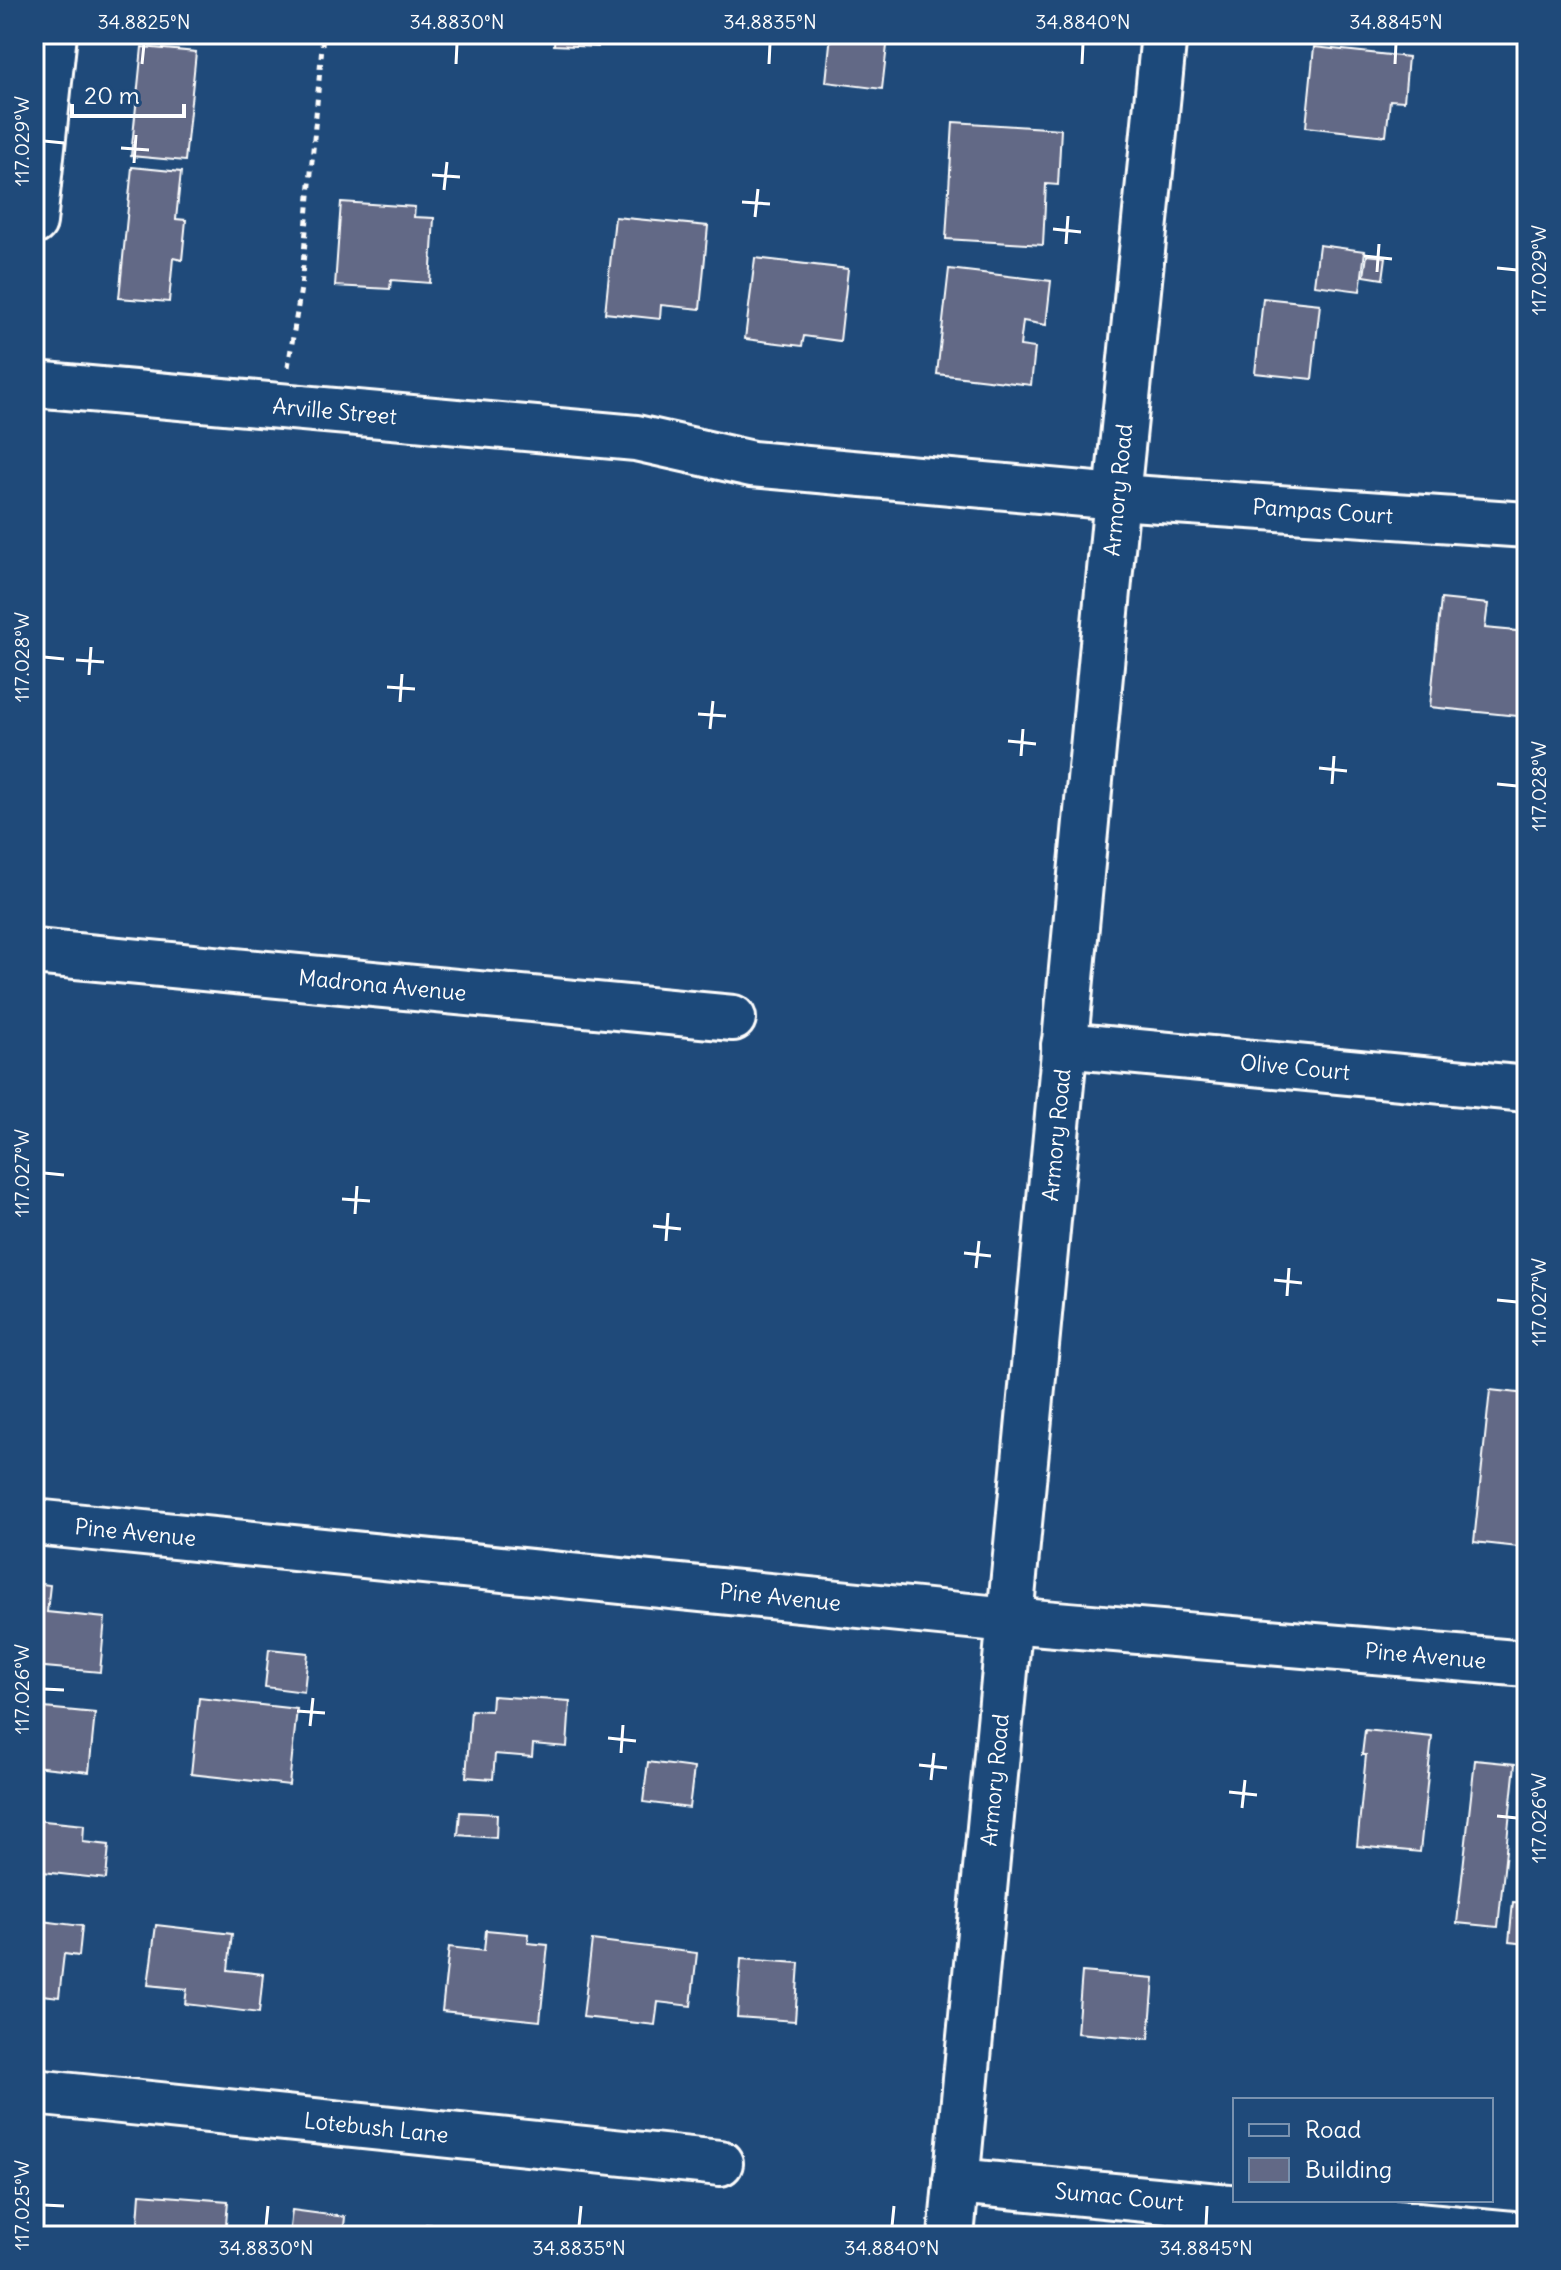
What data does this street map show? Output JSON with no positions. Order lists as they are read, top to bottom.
{
  "streets": {
    "street": [
      "Arville Street",
      "Armory Road",
      "Pampas Court",
      "Madrona Avenue",
      "Olive Court",
      "Pine Avenue",
      "Lotebush Lane",
      "Sumac Court"
    ]
  },
  "crossings": [
    ["Arville Street", "Armory Road"],
    ["Arville Street", "Pampas Court"],
    ["Armory Road", "Pampas Court"],
    ["Armory Road", "Olive Court"],
    ["Armory Road", "Pine Avenue"],
    ["Armory Road", "Sumac Court"]
  ],
  "legend": ["Road", "Building"],
  "scale_bar": "20 m",
  "coordinates": [
    "34.8825°N",
    "34.8830°N",
    "34.8835°N",
    "34.8840°N",
    "34.8845°N",
    "117.029°W",
    "117.028°W",
    "117.027°W",
    "117.026°W",
    "117.025°W"
  ]
}
